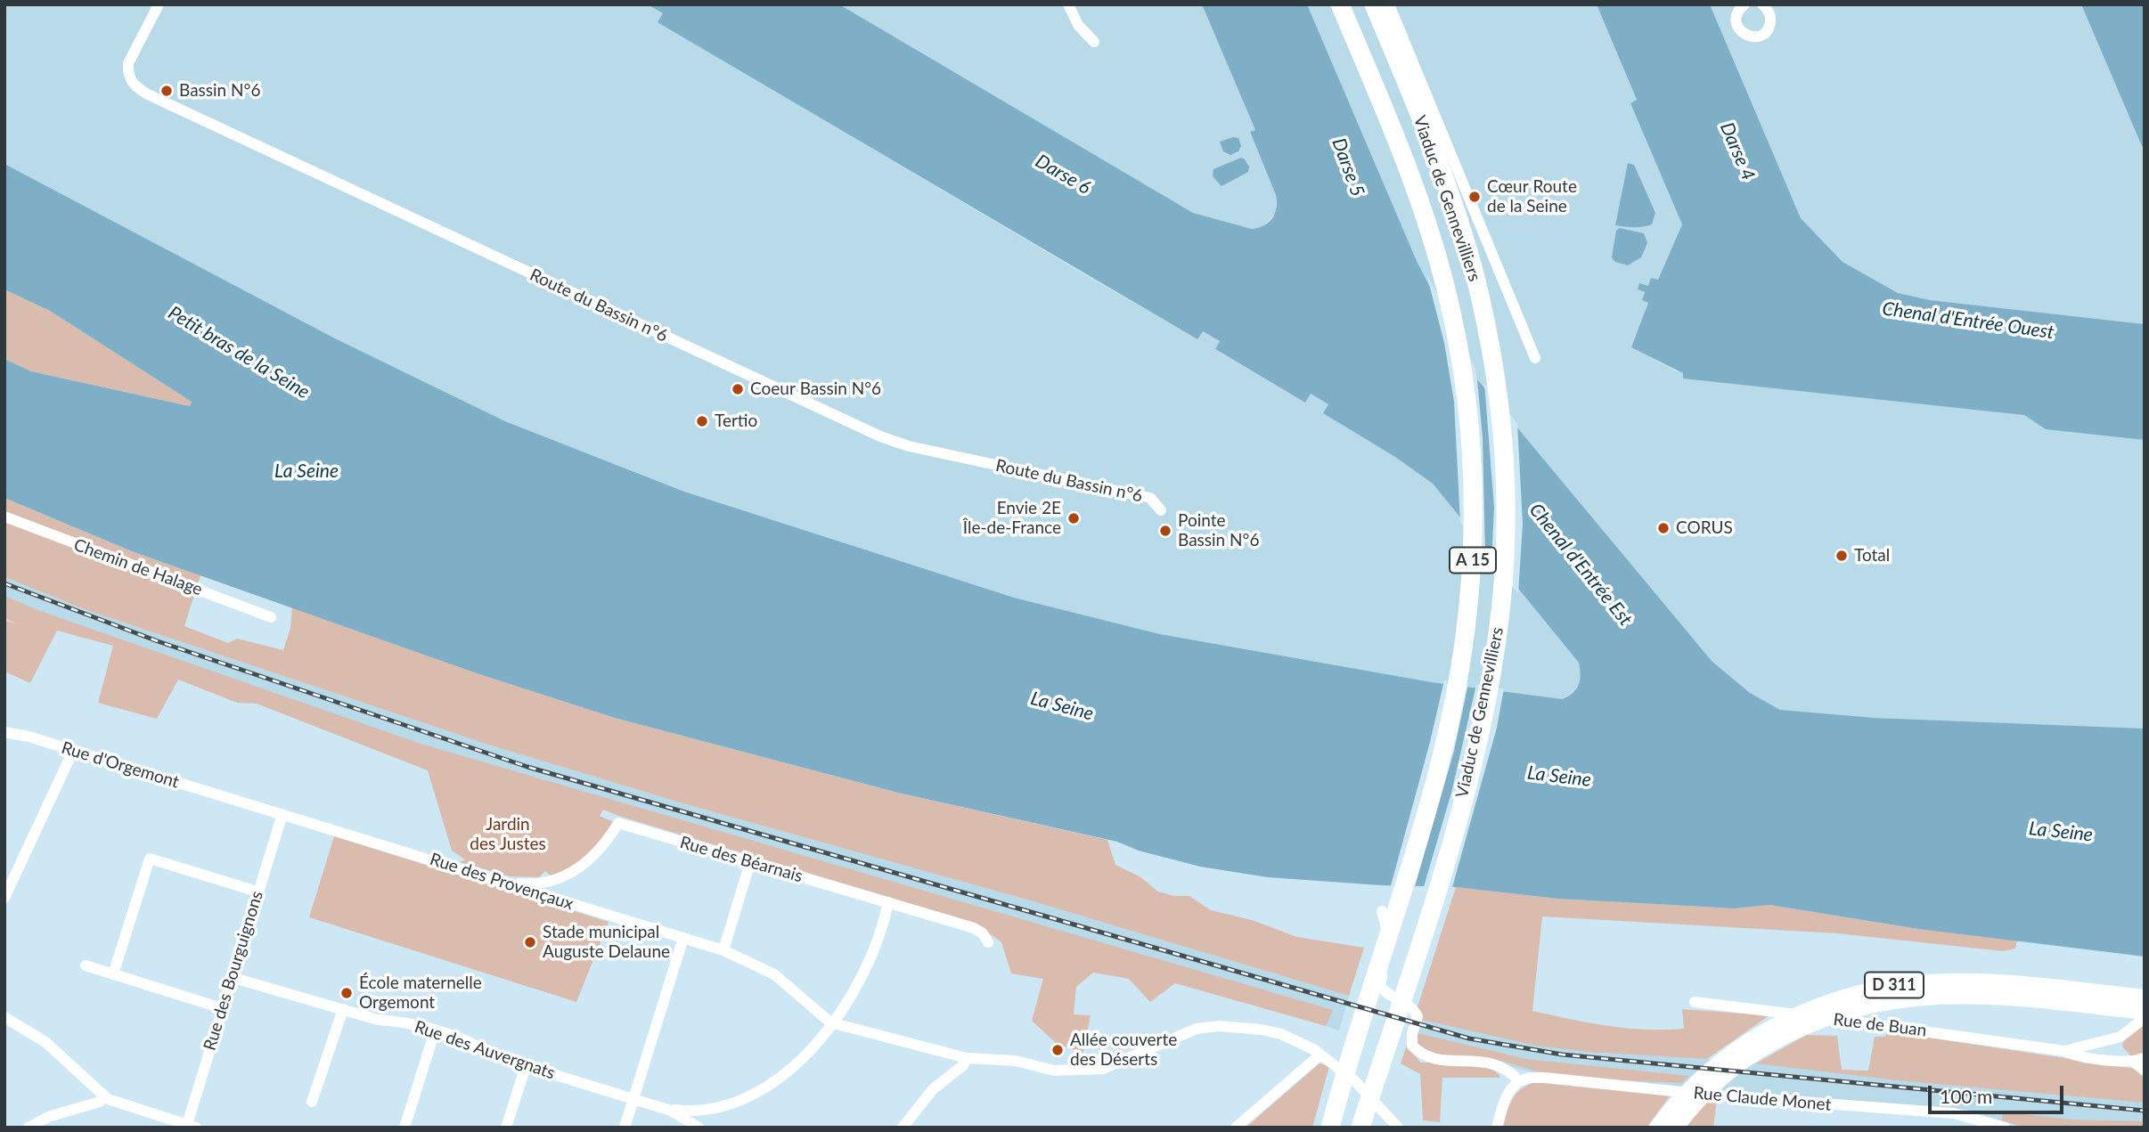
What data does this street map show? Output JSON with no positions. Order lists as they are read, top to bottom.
{
  "streets": {
    "highway": ["Viaduc de Gennevilliers", "A 15"],
    "main road": ["D 311"],
    "street": [
      "Route du Bassin n°6",
      "Chemin de Halage",
      "Rue d'Orgemont",
      "Rue des Béarnais",
      "Rue des Provençaux",
      "Rue des Bourguignons",
      "Rue de Buan",
      "Rue des Auvergnats",
      "Rue Claude Monet"
    ]
  },
  "crossings": [
    ["Rue d'Orgemont", "Rue des Provençaux"],
    ["Rue des Béarnais", "Rue des Provençaux"],
    ["Rue des Provençaux", "Rue des Bourguignons"],
    ["Rue des Bourguignons", "Rue des Auvergnats"]
  ],
  "water": [
    "Darse 4",
    "Darse 5",
    "Darse 6",
    "Chenal d'Entrée Ouest",
    "Petit bras de la Seine",
    "La Seine",
    "Chenal d'Entrée Est"
  ],
  "parks": ["Jardin des Justes"],
  "places": [
    "Bassin N°6",
    "Cœur Route de la Seine",
    "Coeur Bassin N°6",
    "Tertio",
    "Envie 2E Île-de-France",
    "CORUS",
    "Pointe Bassin N°6",
    "Total",
    "Stade municipal Auguste Delaune",
    "École maternelle Orgemont",
    "Allée couverte des Déserts"
  ],
  "scale_bar": "100 m"
}
